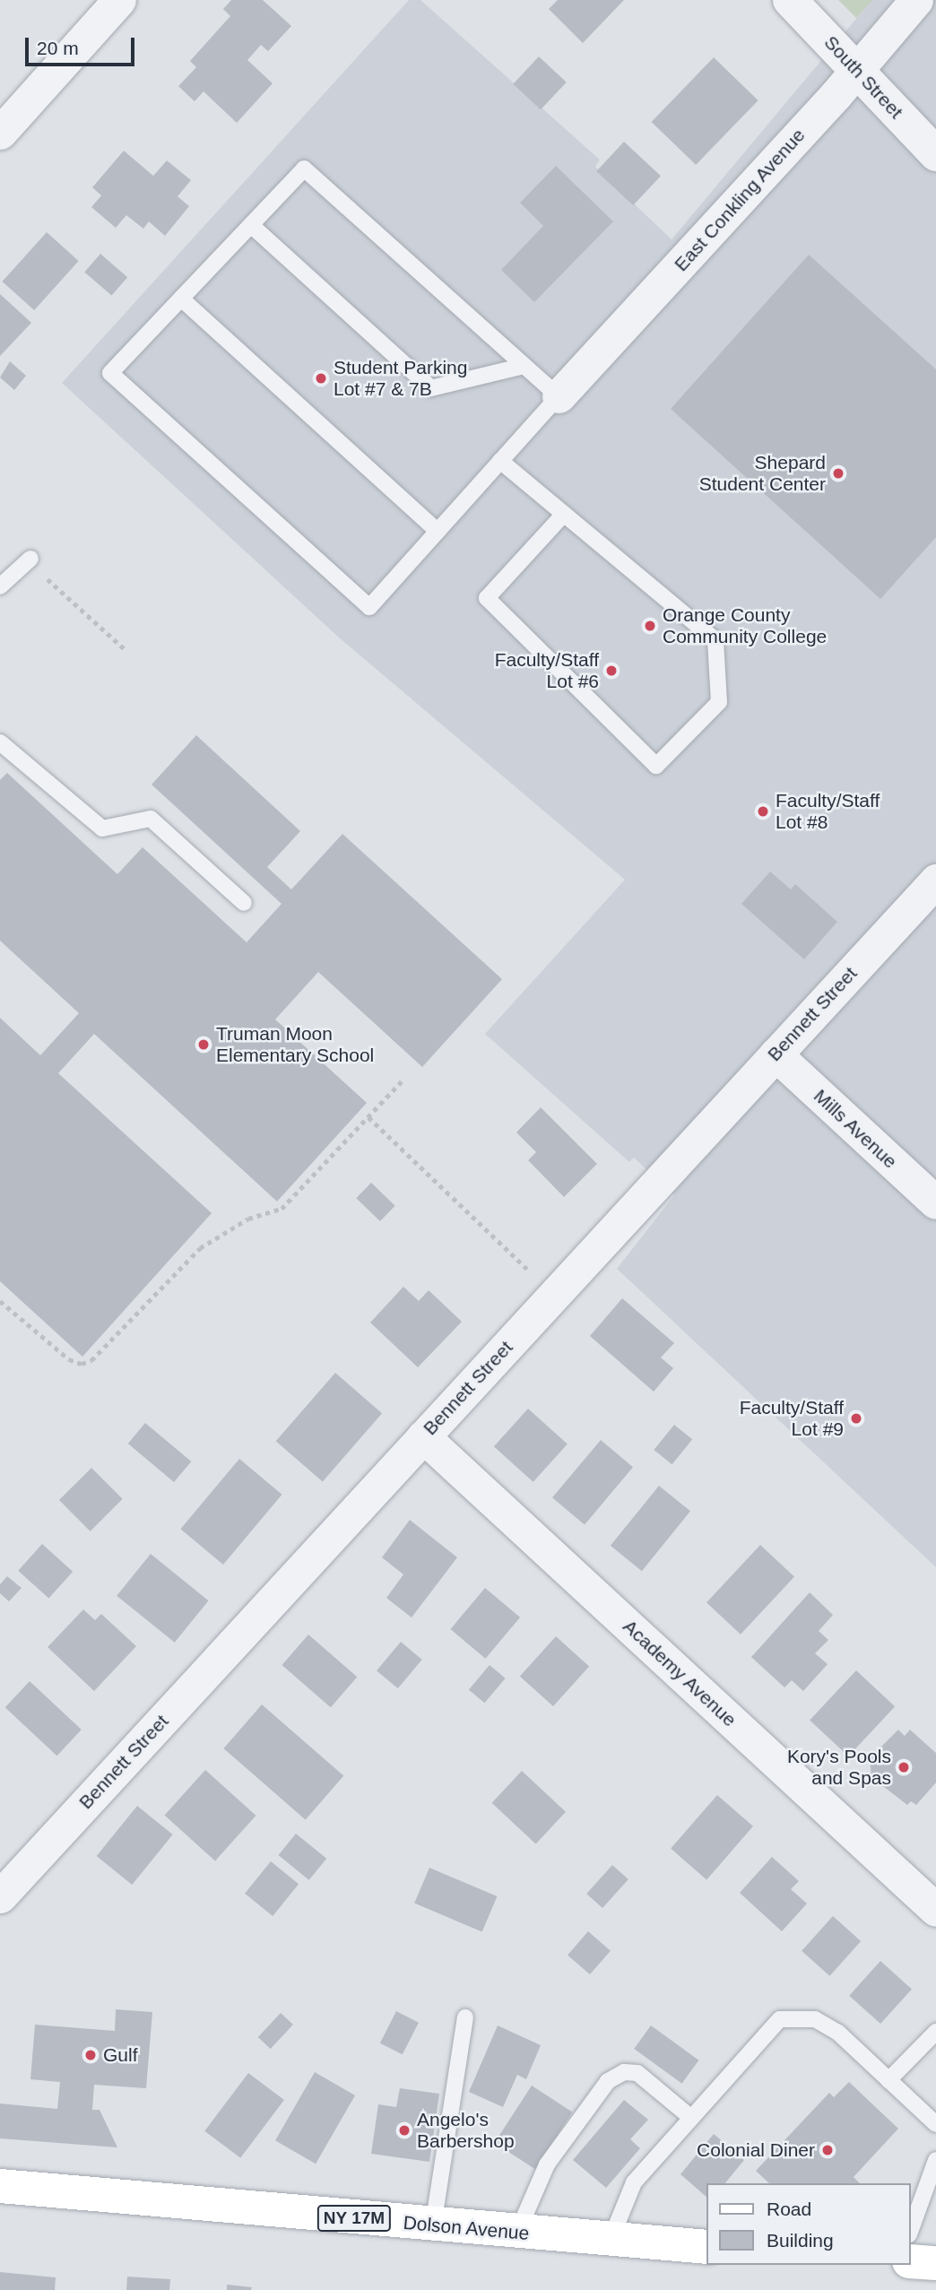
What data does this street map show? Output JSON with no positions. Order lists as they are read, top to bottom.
{
  "streets": {
    "main road": ["NY 17M", "Dolson Avenue"],
    "street": [
      "South Street",
      "East Conkling Avenue",
      "Bennett Street",
      "Mills Avenue",
      "Academy Avenue"
    ]
  },
  "crossings": [
    ["South Street", "East Conkling Avenue"],
    ["Bennett Street", "Mills Avenue"],
    ["Bennett Street", "Academy Avenue"]
  ],
  "places": [
    "Student Parking Lot #7 & 7B",
    "Shepard Student Center",
    "Orange County Community College",
    "Faculty/Staff Lot #6",
    "Faculty/Staff Lot #8",
    "Truman Moon Elementary School",
    "Faculty/Staff Lot #9",
    "Kory's Pools and Spas",
    "Gulf",
    "Angelo's Barbershop",
    "Colonial Diner"
  ],
  "legend": ["Road", "Building"],
  "scale_bar": "20 m"
}
